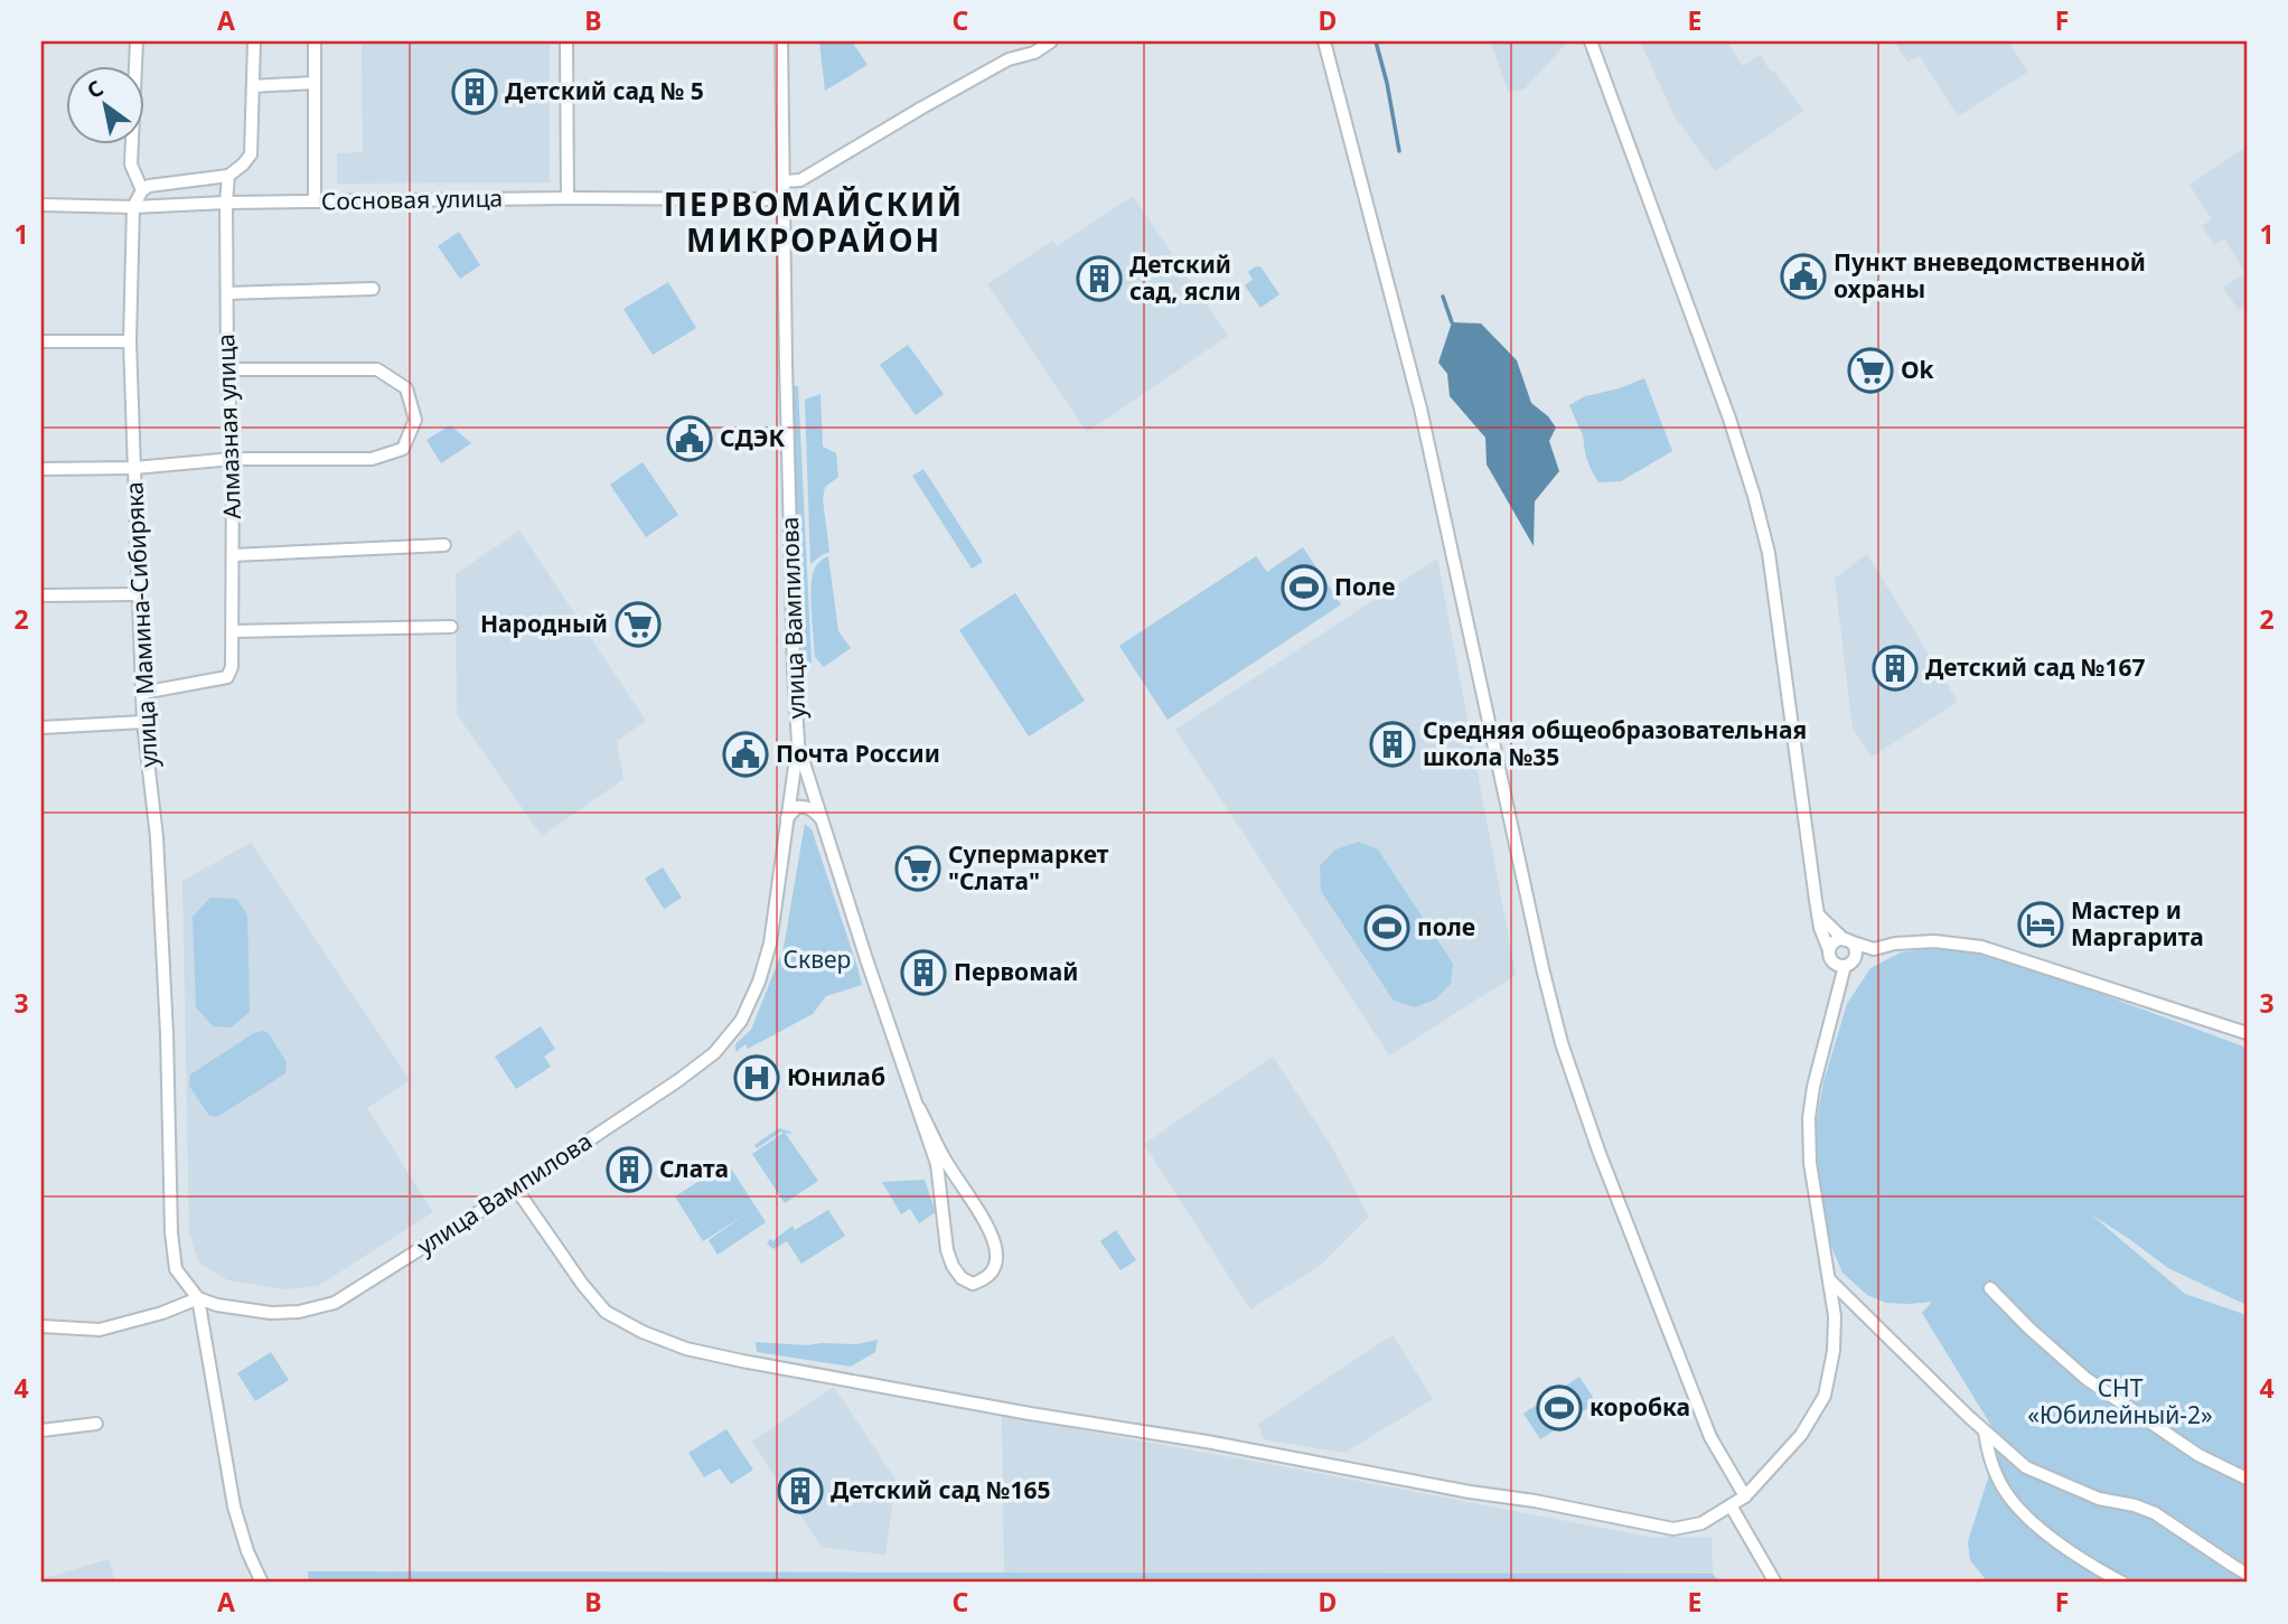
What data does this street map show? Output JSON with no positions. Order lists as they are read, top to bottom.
{
  "streets": {
    "street": [
      "Сосновая улица",
      "Алмазная улица",
      "улица Вампилова",
      "улица Мамина-Сибиряка"
    ]
  },
  "crossings": [
    ["Сосновая улица", "Алмазная улица"],
    ["Сосновая улица", "улица Вампилова"],
    ["Сосновая улица", "улица Мамина-Сибиряка"],
    ["Алмазная улица", "улица Мамина-Сибиряка"],
    ["улица Вампилова", "улица Мамина-Сибиряка"]
  ],
  "districts": ["ПЕРВОМАЙСКИЙ МИКРОРАЙОН"],
  "parks": ["Сквер", "СНТ «Юбилейный-2»"],
  "places": {
    "building": [
      "Детский сад № 5",
      "Детский сад, ясли",
      "Детский сад №167",
      "Средняя общеобразовательная школа №35",
      "Первомай",
      "Слата",
      "Детский сад №165"
    ],
    "public building": ["Пункт вневедомственной охраны", "СДЭК", "Почта России"],
    "supermarket": ["Ok", "Народный", "Супермаркет \"Слата\""],
    "sports": ["Поле", "поле", "коробка"],
    "hotel": ["Мастер и Маргарита"],
    "hospital": ["Юнилаб"]
  },
  "north": "top left",
  "grid": {
    "columns": [
      "A",
      "B",
      "C",
      "D",
      "E",
      "F"
    ],
    "rows": [
      "1",
      "2",
      "3",
      "4"
    ]
  }
}
